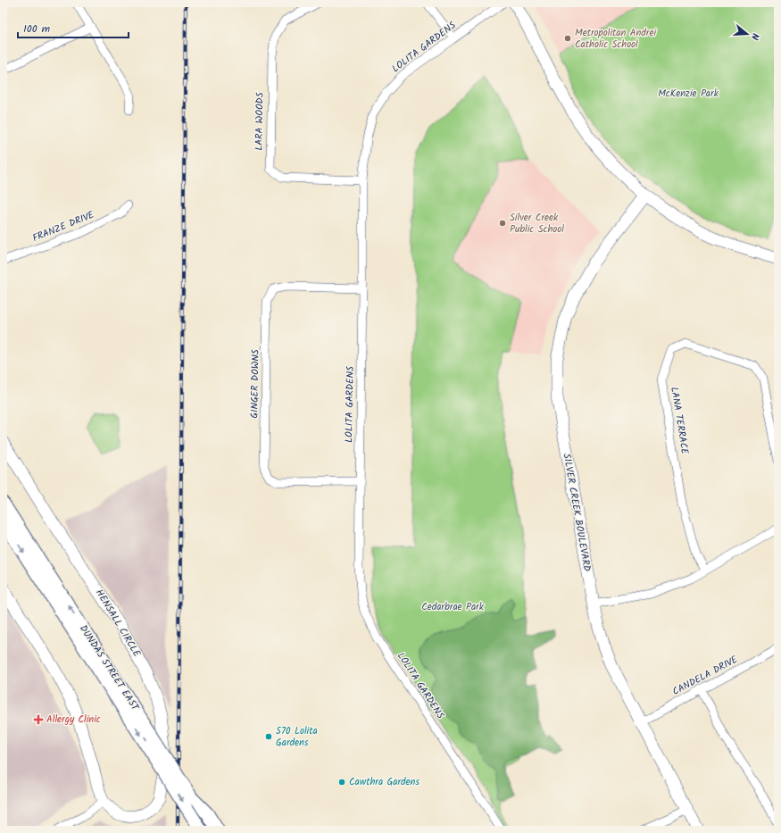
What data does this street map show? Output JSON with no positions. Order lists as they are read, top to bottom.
{
  "streets": {
    "main road": ["DUNDAS STREET EAST"],
    "street": [
      "LOLITA GARDENS",
      "LARA WOODS",
      "FRANZE DRIVE",
      "GINGER DOWNS",
      "LANA TERRACE",
      "SILVER CREEK BOULEVARD",
      "HENSALL CIRCLE",
      "CANDELA DRIVE"
    ]
  },
  "crossings": [
    ["LOLITA GARDENS", "LARA WOODS"],
    ["LOLITA GARDENS", "GINGER DOWNS"],
    ["SILVER CREEK BOULEVARD", "CANDELA DRIVE"]
  ],
  "parks": ["McKenzie Park", "Cedarbrae Park"],
  "places": {
    "other": [
      "Metropolitan Andrei Catholic School",
      "Silver Creek Public School",
      "570 Lolita Gardens",
      "Cawthra Gardens"
    ],
    "health": ["Allergy Clinic"]
  },
  "scale_bar": "100 m",
  "north": "right"
}
